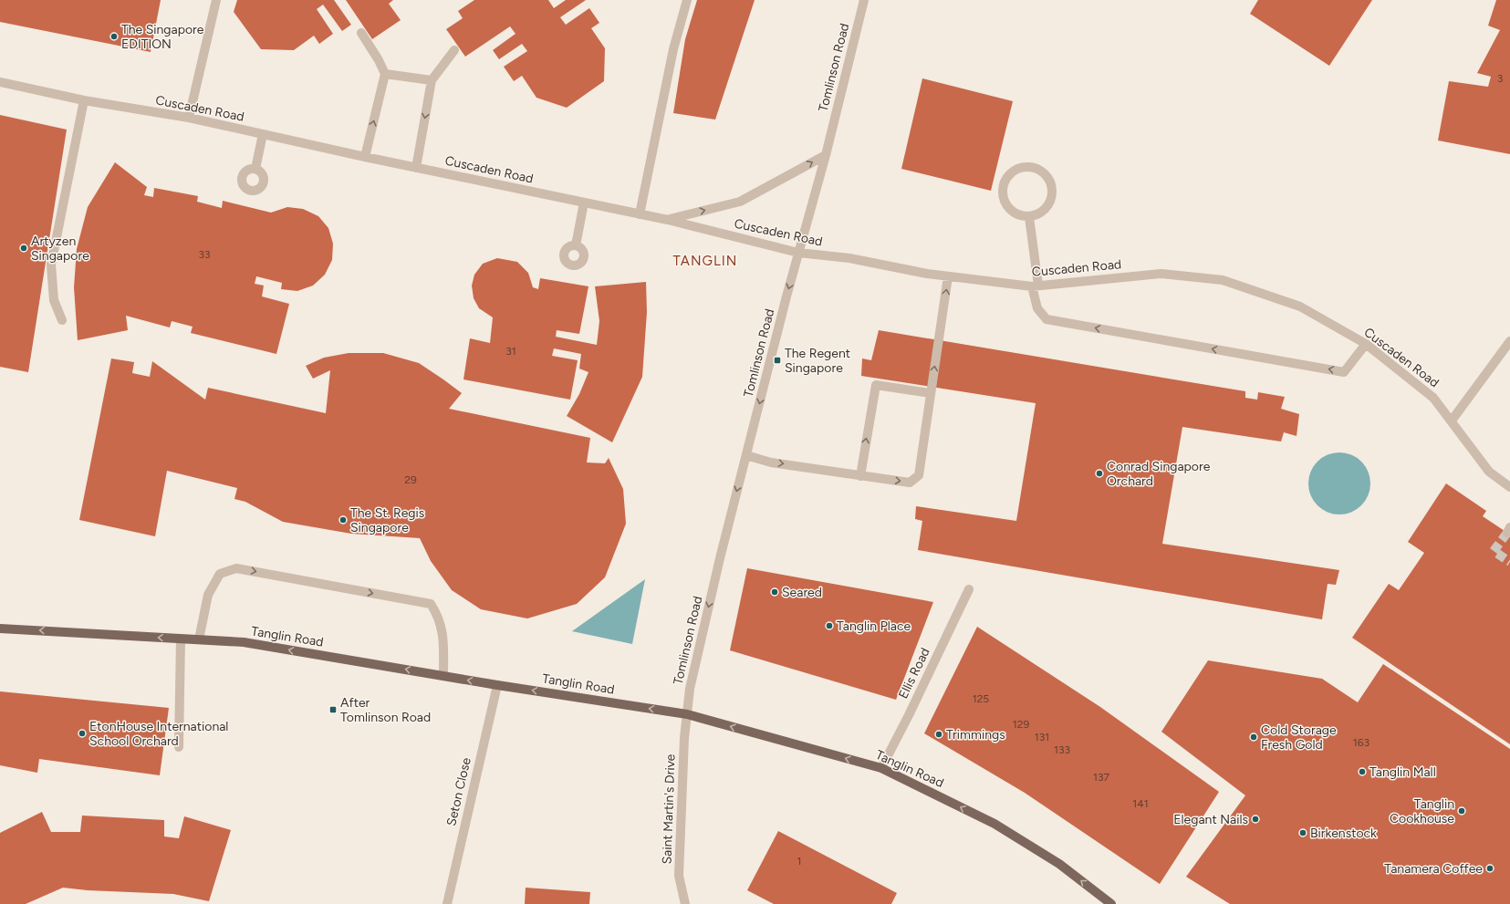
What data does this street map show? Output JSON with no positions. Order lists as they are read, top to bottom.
{
  "streets": {
    "main road": ["Tanglin Road"],
    "street": [
      "Tomlinson Road",
      "Cuscaden Road",
      "Ellis Road",
      "Seton Close",
      "Saint Martin's Drive"
    ]
  },
  "crossings": [
    ["Tomlinson Road", "Cuscaden Road"],
    ["Tomlinson Road", "Tanglin Road"],
    ["Tomlinson Road", "Saint Martin's Drive"],
    ["Tanglin Road", "Ellis Road"],
    ["Tanglin Road", "Seton Close"],
    ["Tanglin Road", "Saint Martin's Drive"]
  ],
  "one_way": ["Tomlinson Road", "Tanglin Road"],
  "districts": ["TANGLIN"],
  "places": {
    "other": [
      "The Singapore EDITION",
      "Artyzen Singapore",
      "Conrad Singapore Orchard",
      "The St. Regis Singapore",
      "Seared",
      "Tanglin Place",
      "EtonHouse International School Orchard",
      "Trimmings",
      "Cold Storage Fresh Gold",
      "Tanglin Mall",
      "Tanglin Cookhouse",
      "Elegant Nails",
      "Birkenstock",
      "Tanamera Coffee"
    ],
    "transit": ["The Regent Singapore", "After Tomlinson Road"]
  },
  "house_numbers": [
    "3",
    "33",
    "31",
    "29",
    "125",
    "129",
    "131",
    "163",
    "133",
    "137",
    "141",
    "1"
  ]
}
